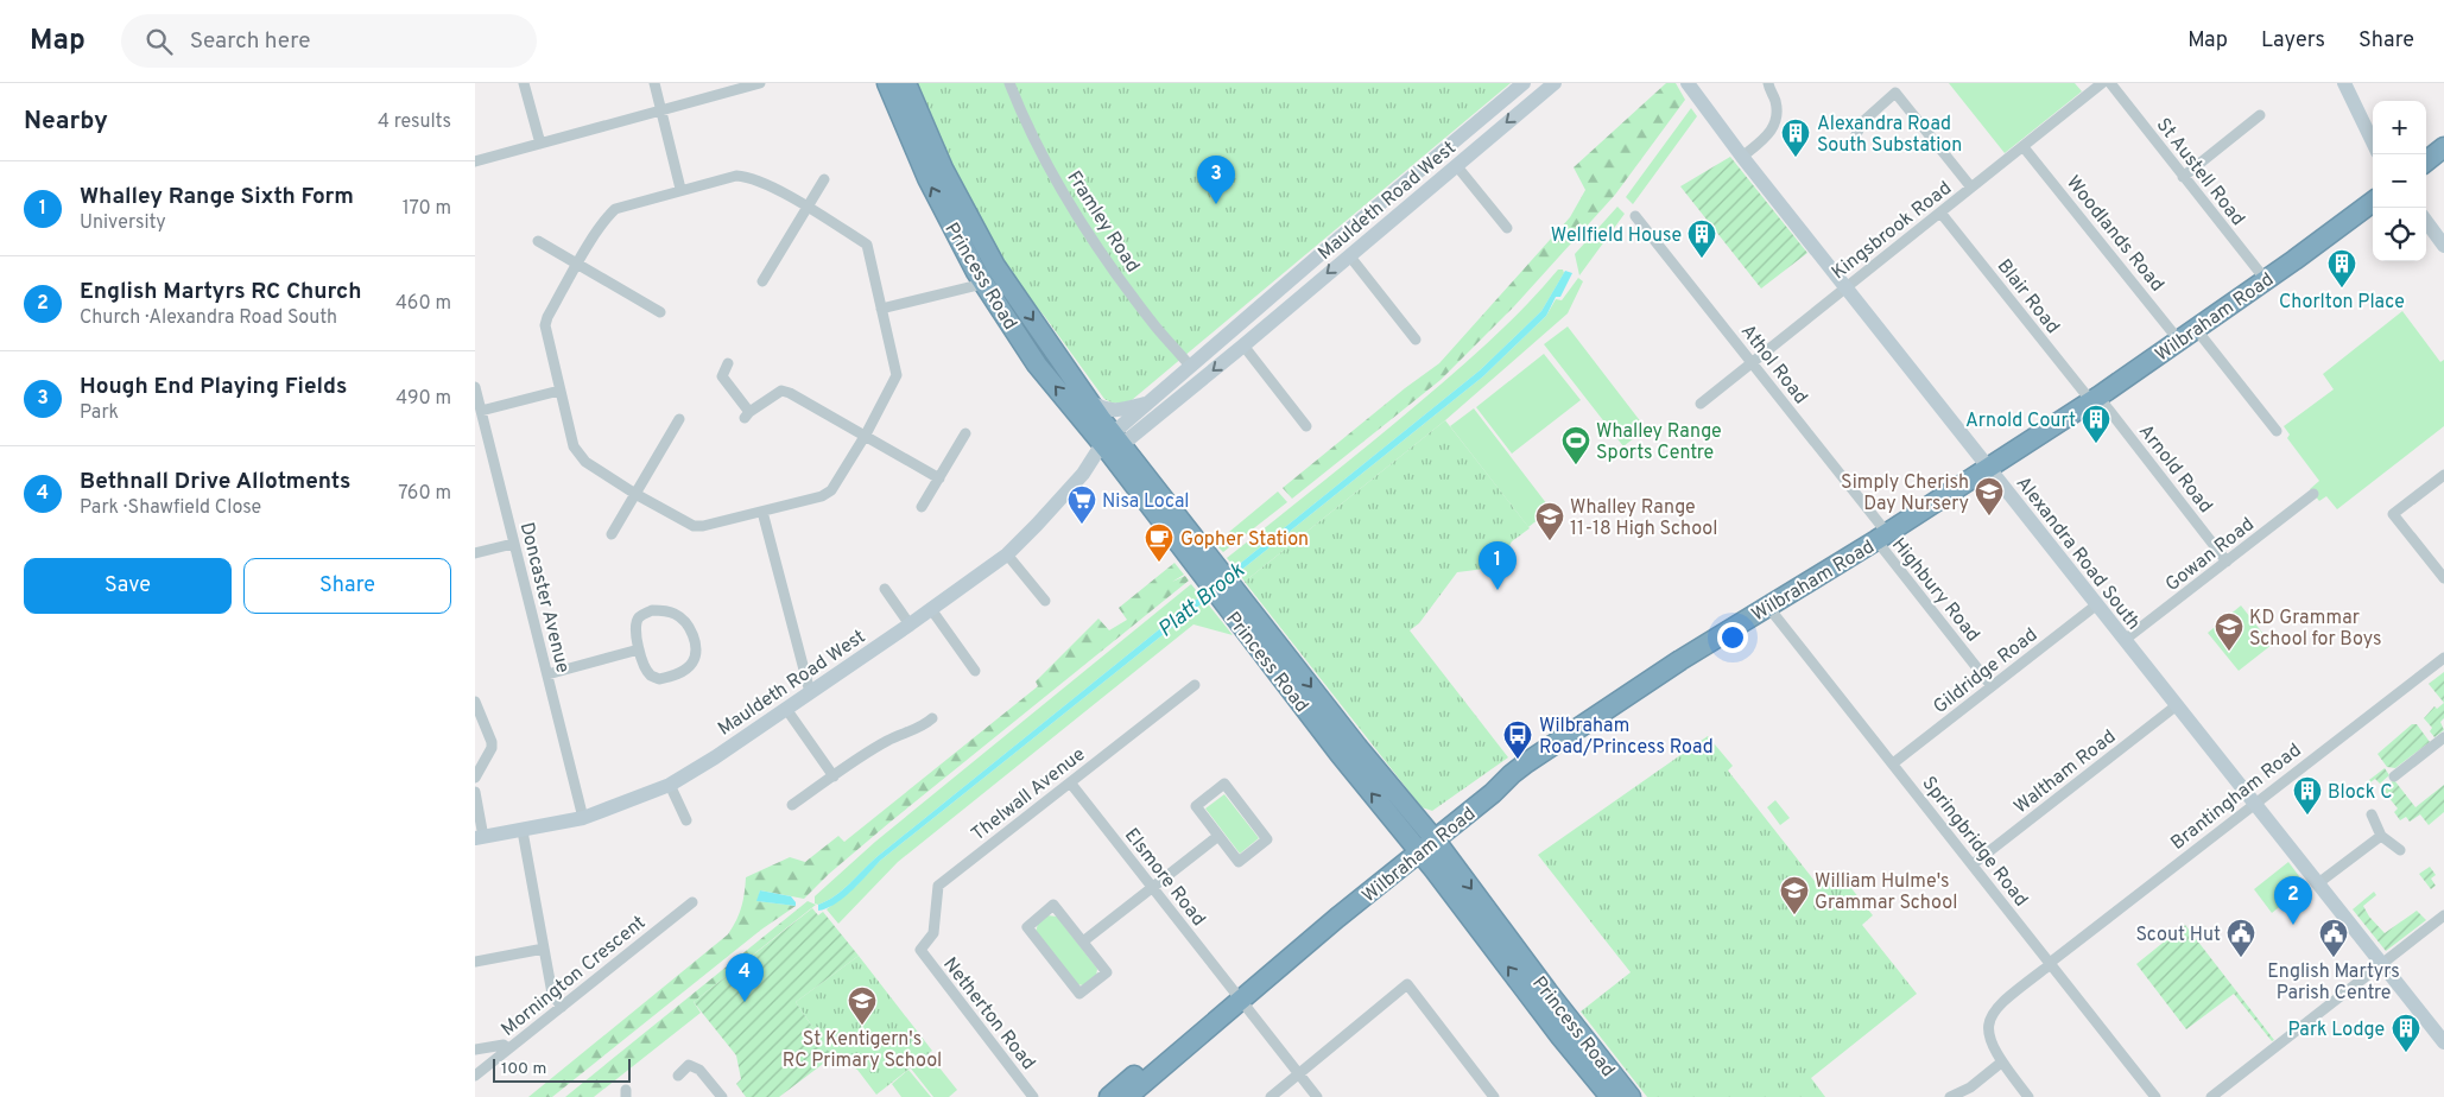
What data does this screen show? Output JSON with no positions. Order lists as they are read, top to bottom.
{
  "streets": {
    "highway": ["Princess Road", "Wilbraham Road"],
    "street": [
      "St Austell Road",
      "Mauldeth Road West",
      "Framley Road",
      "Kingsbrook Road",
      "Woodlands Road",
      "Blair Road",
      "Athol Road",
      "Arnold Road",
      "Alexandra Road South",
      "Gowan Road",
      "Highbury Road",
      "Doncaster Avenue",
      "Gildridge Road",
      "Waltham Road",
      "Thelwall Avenue",
      "Brantingham Road",
      "Springbridge Road",
      "Elsmore Road",
      "Mornington Crescent",
      "Netherton Road"
    ]
  },
  "crossings": [
    ["St Austell Road", "Wilbraham Road"],
    ["Mauldeth Road West", "Princess Road"],
    ["Mauldeth Road West", "Doncaster Avenue"],
    ["Kingsbrook Road", "Woodlands Road"],
    ["Kingsbrook Road", "Blair Road"],
    ["Kingsbrook Road", "Athol Road"],
    ["Kingsbrook Road", "Alexandra Road South"],
    ["Woodlands Road", "Wilbraham Road"],
    ["Princess Road", "Wilbraham Road"],
    ["Blair Road", "Wilbraham Road"],
    ["Blair Road", "Arnold Road"],
    ["Wilbraham Road", "Athol Road"],
    ["Wilbraham Road", "Arnold Road"],
    ["Wilbraham Road", "Alexandra Road South"],
    ["Wilbraham Road", "Highbury Road"],
    ["Wilbraham Road", "Springbridge Road"],
    ["Wilbraham Road", "Elsmore Road"],
    ["Athol Road", "Highbury Road"],
    ["Arnold Road", "Gowan Road"],
    ["Alexandra Road South", "Gowan Road"],
    ["Alexandra Road South", "Gildridge Road"],
    ["Alexandra Road South", "Waltham Road"],
    ["Alexandra Road South", "Brantingham Road"],
    ["Highbury Road", "Gildridge Road"],
    ["Gildridge Road", "Springbridge Road"],
    ["Waltham Road", "Springbridge Road"],
    ["Thelwall Avenue", "Elsmore Road"],
    ["Thelwall Avenue", "Netherton Road"],
    ["Brantingham Road", "Springbridge Road"]
  ],
  "water": ["Platt Brook"],
  "places": {
    "building": [
      "Alexandra Road South Substation",
      "Wellfield House",
      "Chorlton Place",
      "Arnold Court",
      "Block C",
      "Park Lodge"
    ],
    "sports": ["Whalley Range Sports Centre"],
    "school or university": [
      "Simply Cherish Day Nursery",
      "Whalley Range 11-18 High School",
      "KD Grammar School for Boys",
      "William Hulme's Grammar School",
      "St Kentigern's RC Primary School"
    ],
    "supermarket": ["Nisa Local"],
    "cafe": ["Gopher Station"],
    "bus stop": ["Wilbraham Road/Princess Road"],
    "public building": ["Scout Hut", "English Martyrs Parish Centre"]
  },
  "scale_bar": "100 m",
  "page": {
    "header": "Map",
    "search": "Search here",
    "nav": ["Map", "Layers", "Share"],
    "heading": ["Nearby", "4 results"],
    "map_buttons": ["+", "−"],
    "pins": [
      "3",
      "1",
      "2",
      "4"
    ],
    "list": [
      {
        "mark": "1",
        "name": "Whalley Range Sixth Form",
        "note": "University",
        "value": "170 m"
      },
      {
        "mark": "2",
        "name": "English Martyrs RC Church",
        "note": "Church · Alexandra Road South",
        "value": "460 m"
      },
      {
        "mark": "3",
        "name": "Hough End Playing Fields",
        "note": "Park",
        "value": "490 m"
      },
      {
        "mark": "4",
        "name": "Bethnall Drive Allotments",
        "note": "Park · Shawfield Close",
        "value": "760 m"
      }
    ],
    "buttons": ["Save", "Share"],
    "scale": "100 m"
  }
}
